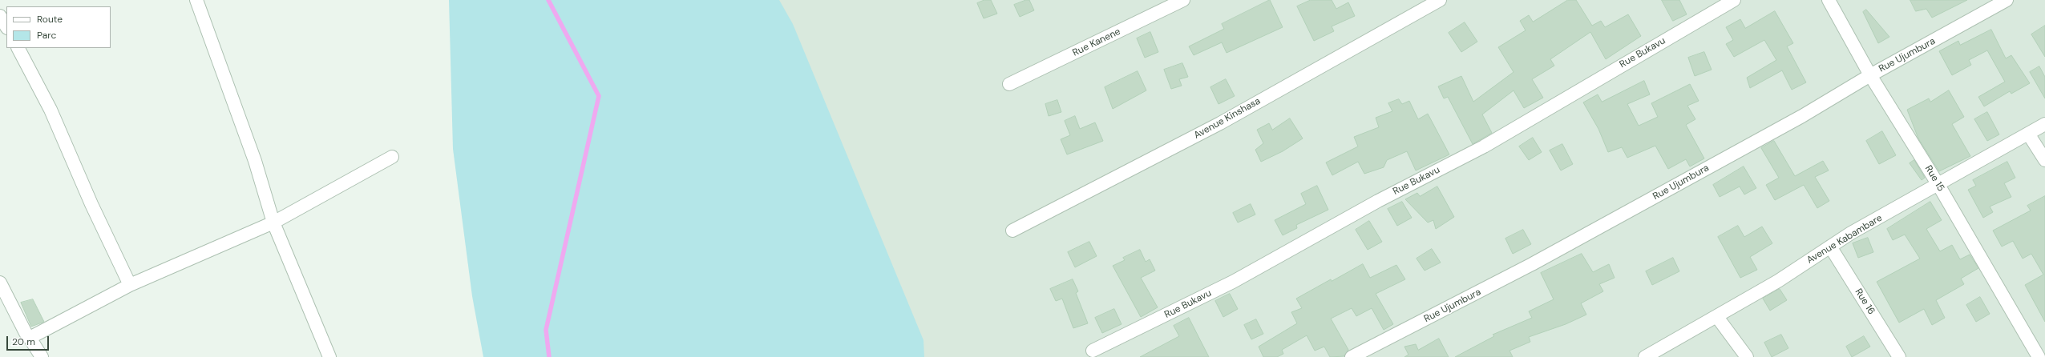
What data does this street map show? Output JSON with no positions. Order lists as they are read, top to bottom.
{
  "streets": {
    "street": [
      "Rue Kanene",
      "Rue Bukavu",
      "Rue Ujumbura",
      "Avenue Kinshasa",
      "Rue 15",
      "Avenue Kabambare",
      "Rue 16"
    ]
  },
  "crossings": [
    ["Rue Ujumbura", "Rue 15"],
    ["Rue 15", "Avenue Kabambare"],
    ["Avenue Kabambare", "Rue 16"]
  ],
  "legend": ["Route", "Parc"],
  "scale_bar": "20 m"
}
